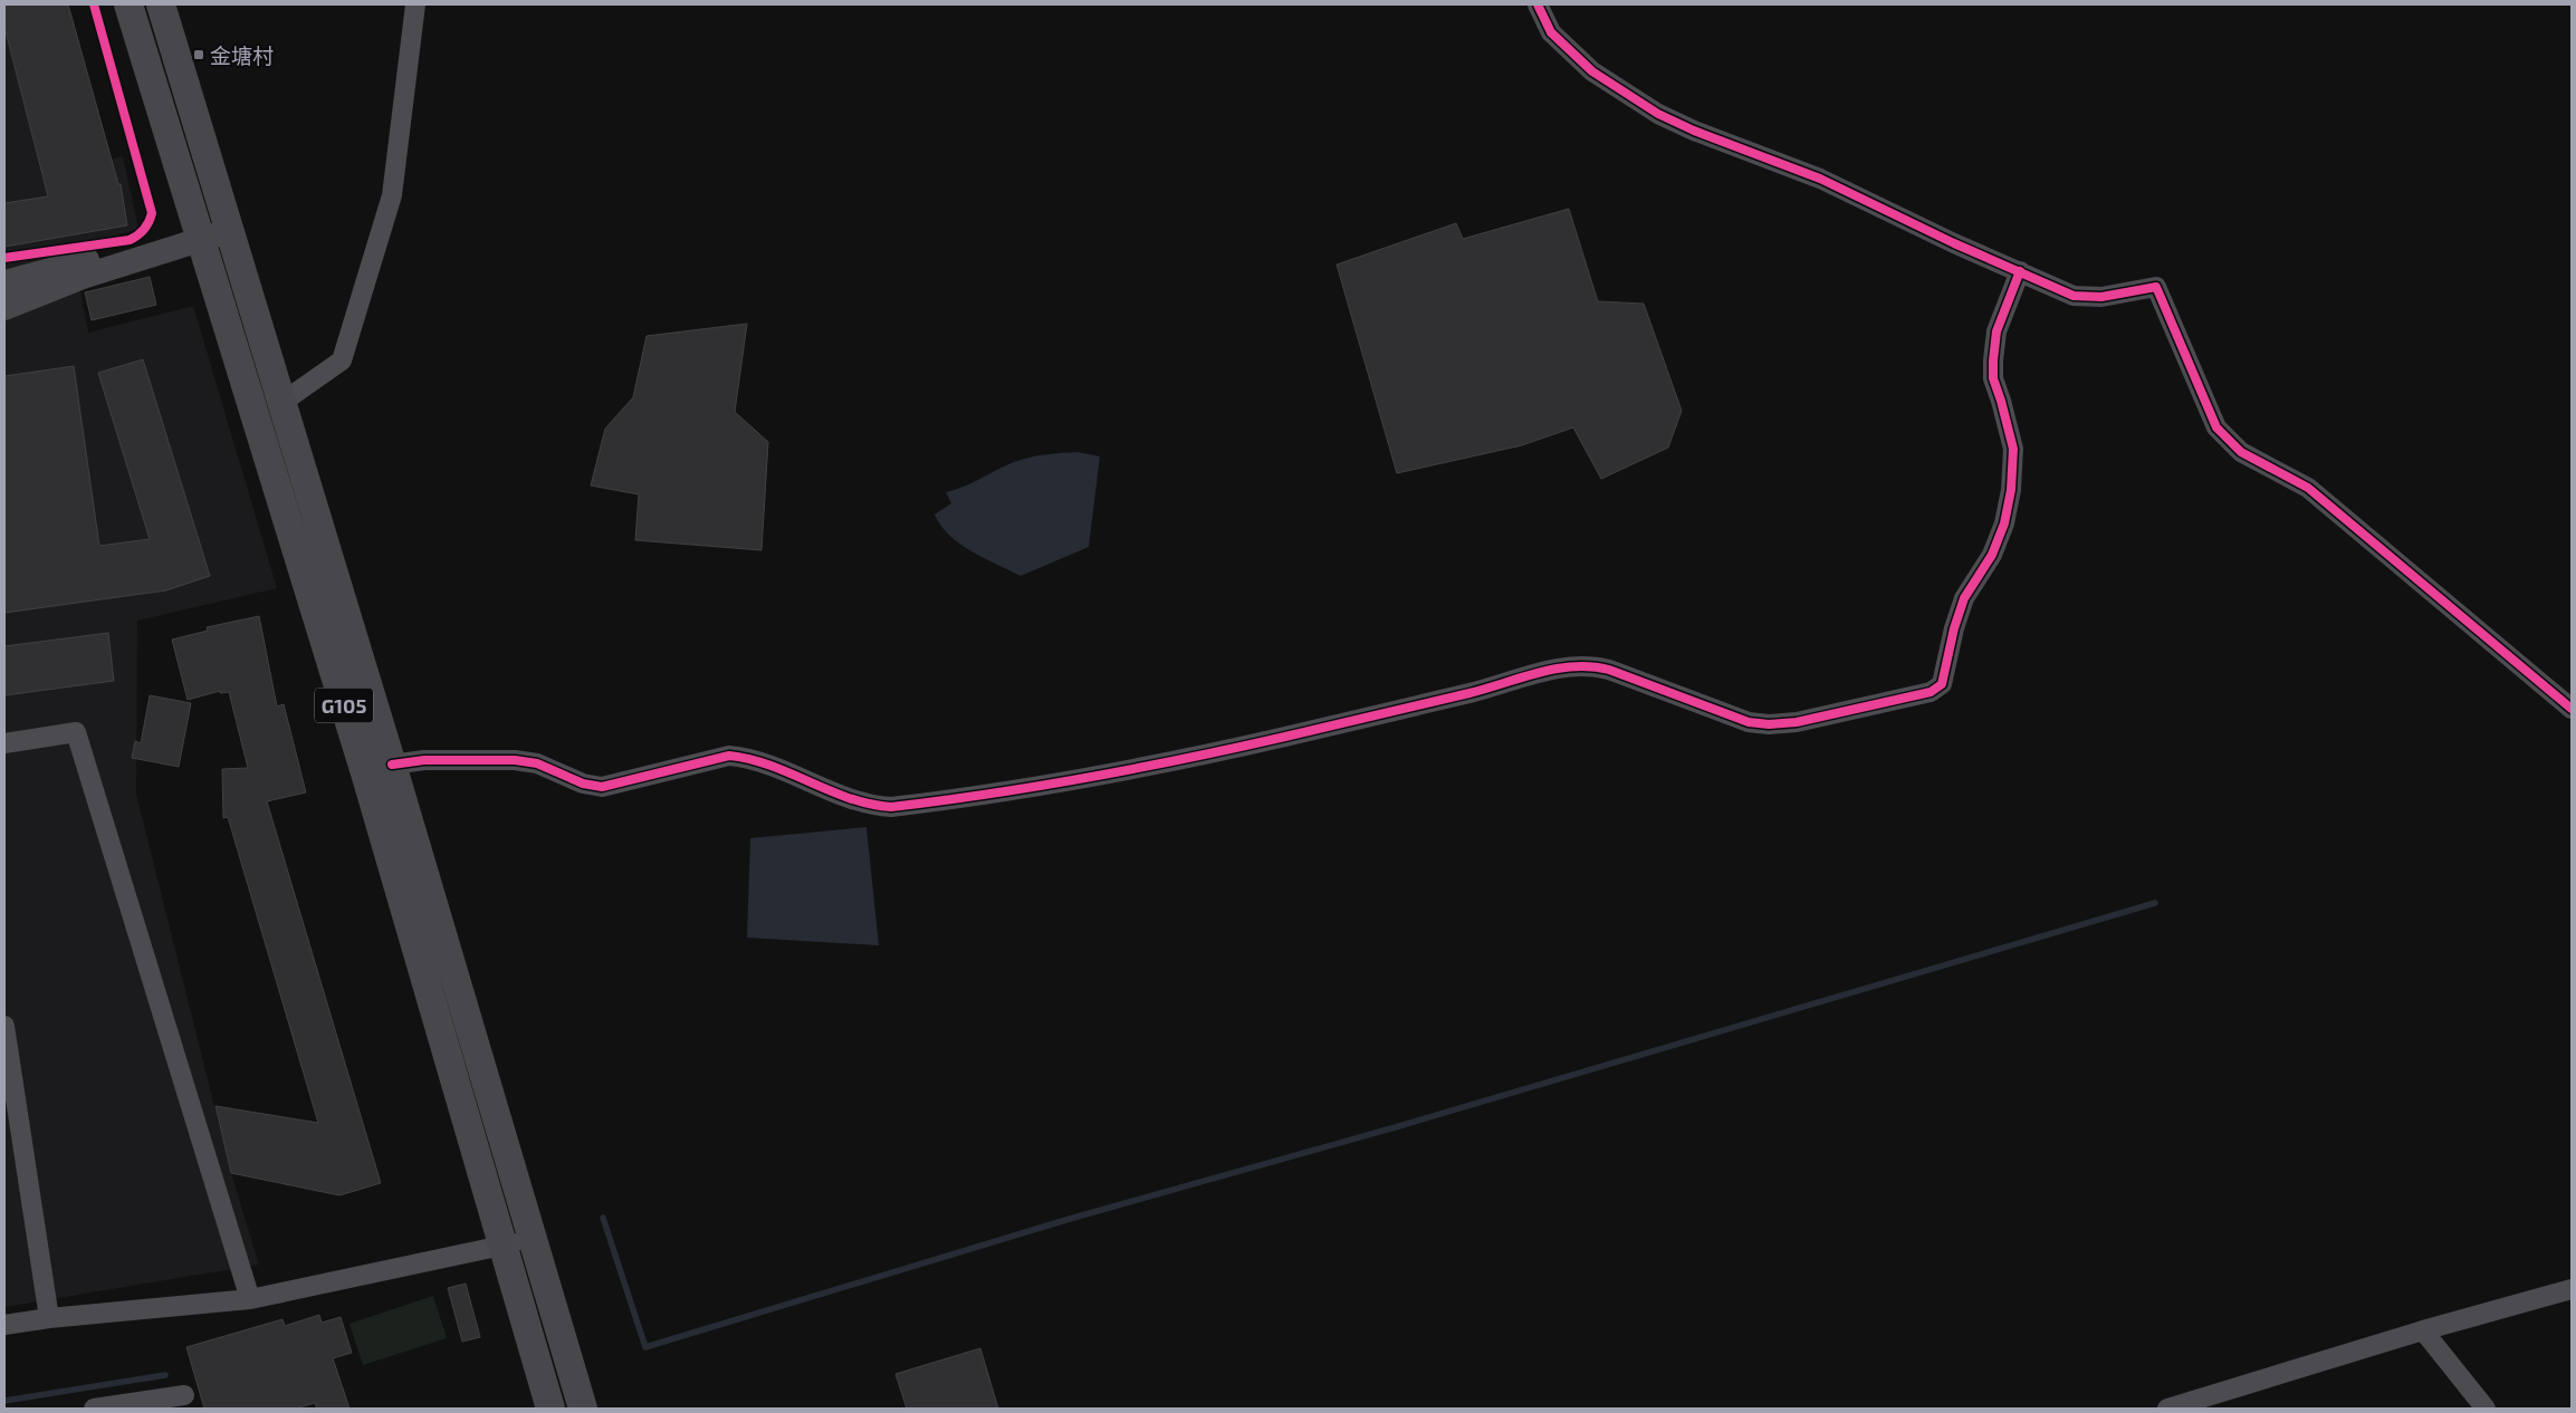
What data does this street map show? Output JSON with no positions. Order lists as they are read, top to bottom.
{
  "streets": {
    "highway": ["G105"]
  },
  "places": {
    "transit": ["金塘村"]
  }
}
